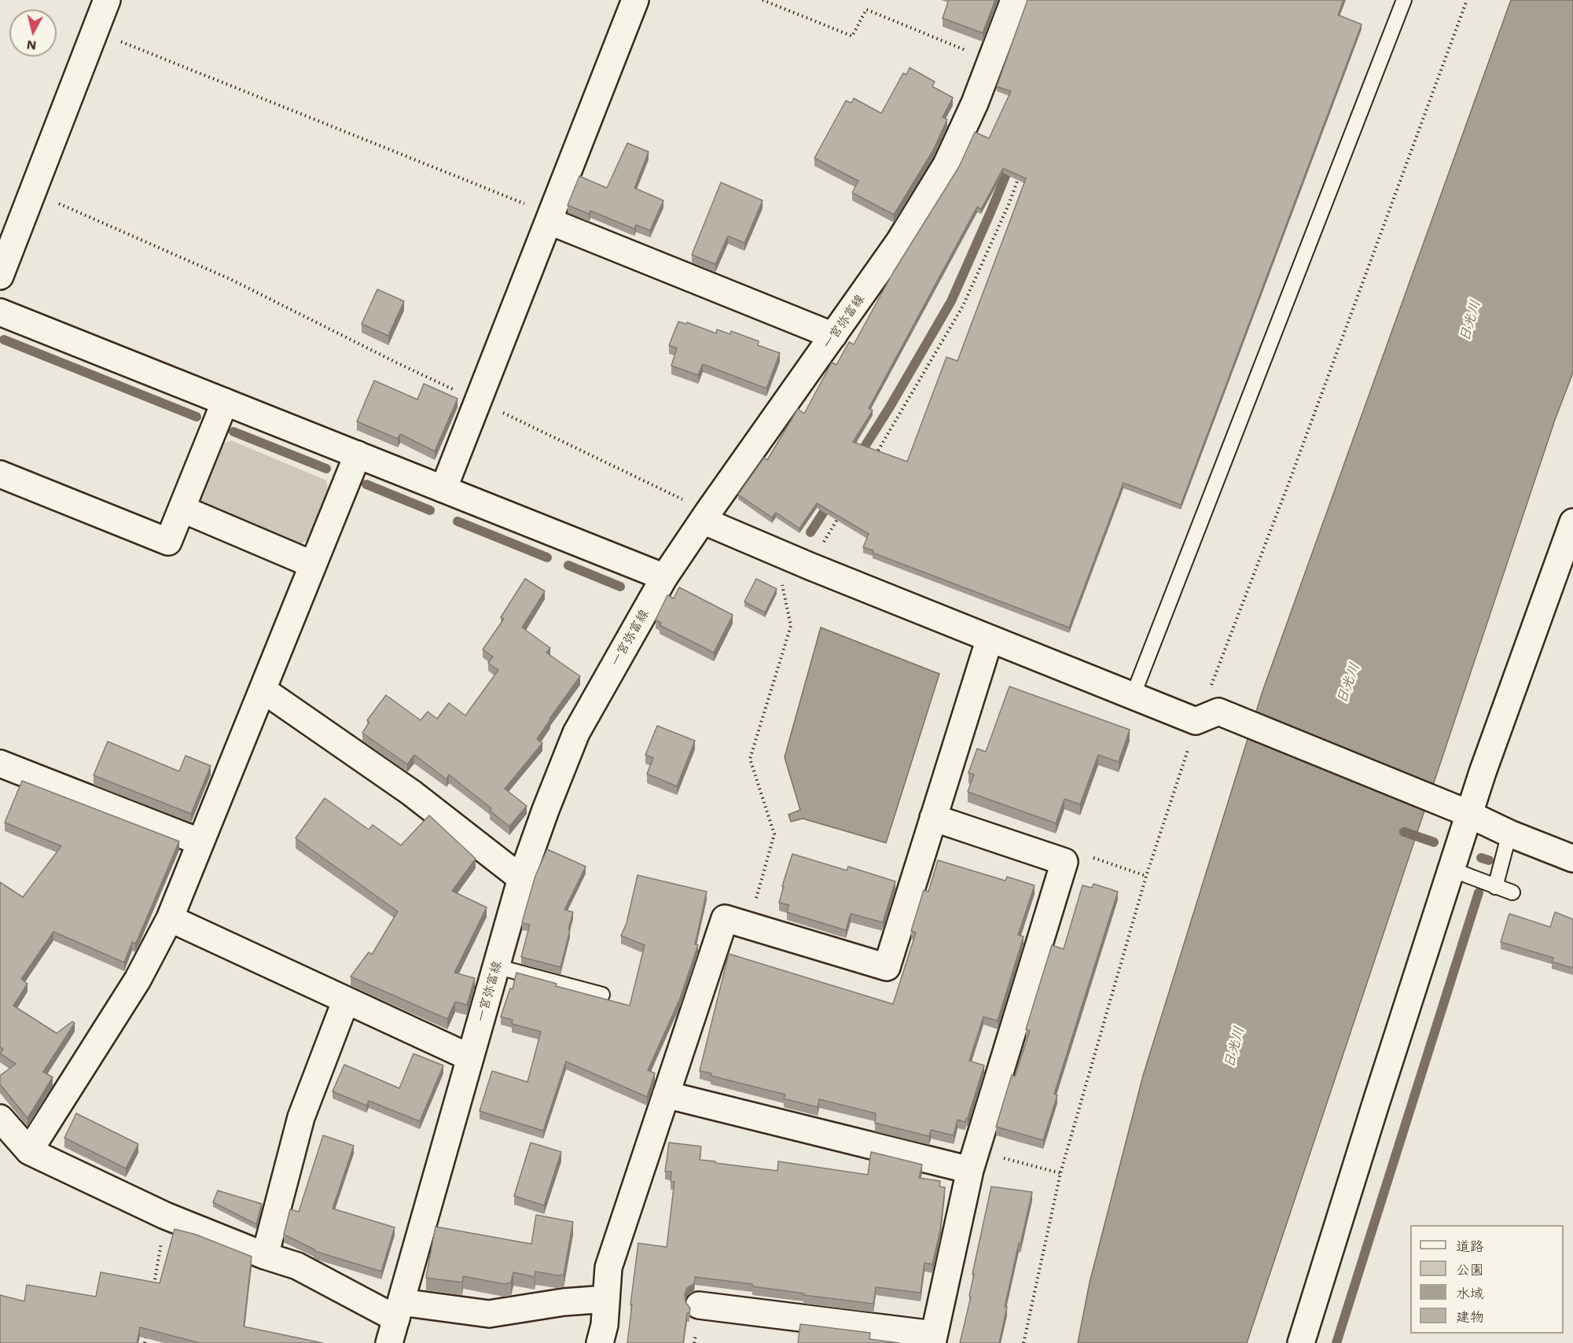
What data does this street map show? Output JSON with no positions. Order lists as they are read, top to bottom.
{
  "streets": {
    "street": ["一宮弥富線"]
  },
  "water": ["日光川"],
  "legend": [
    "道路",
    "公園",
    "水域",
    "建物"
  ],
  "north": "bottom"
}
